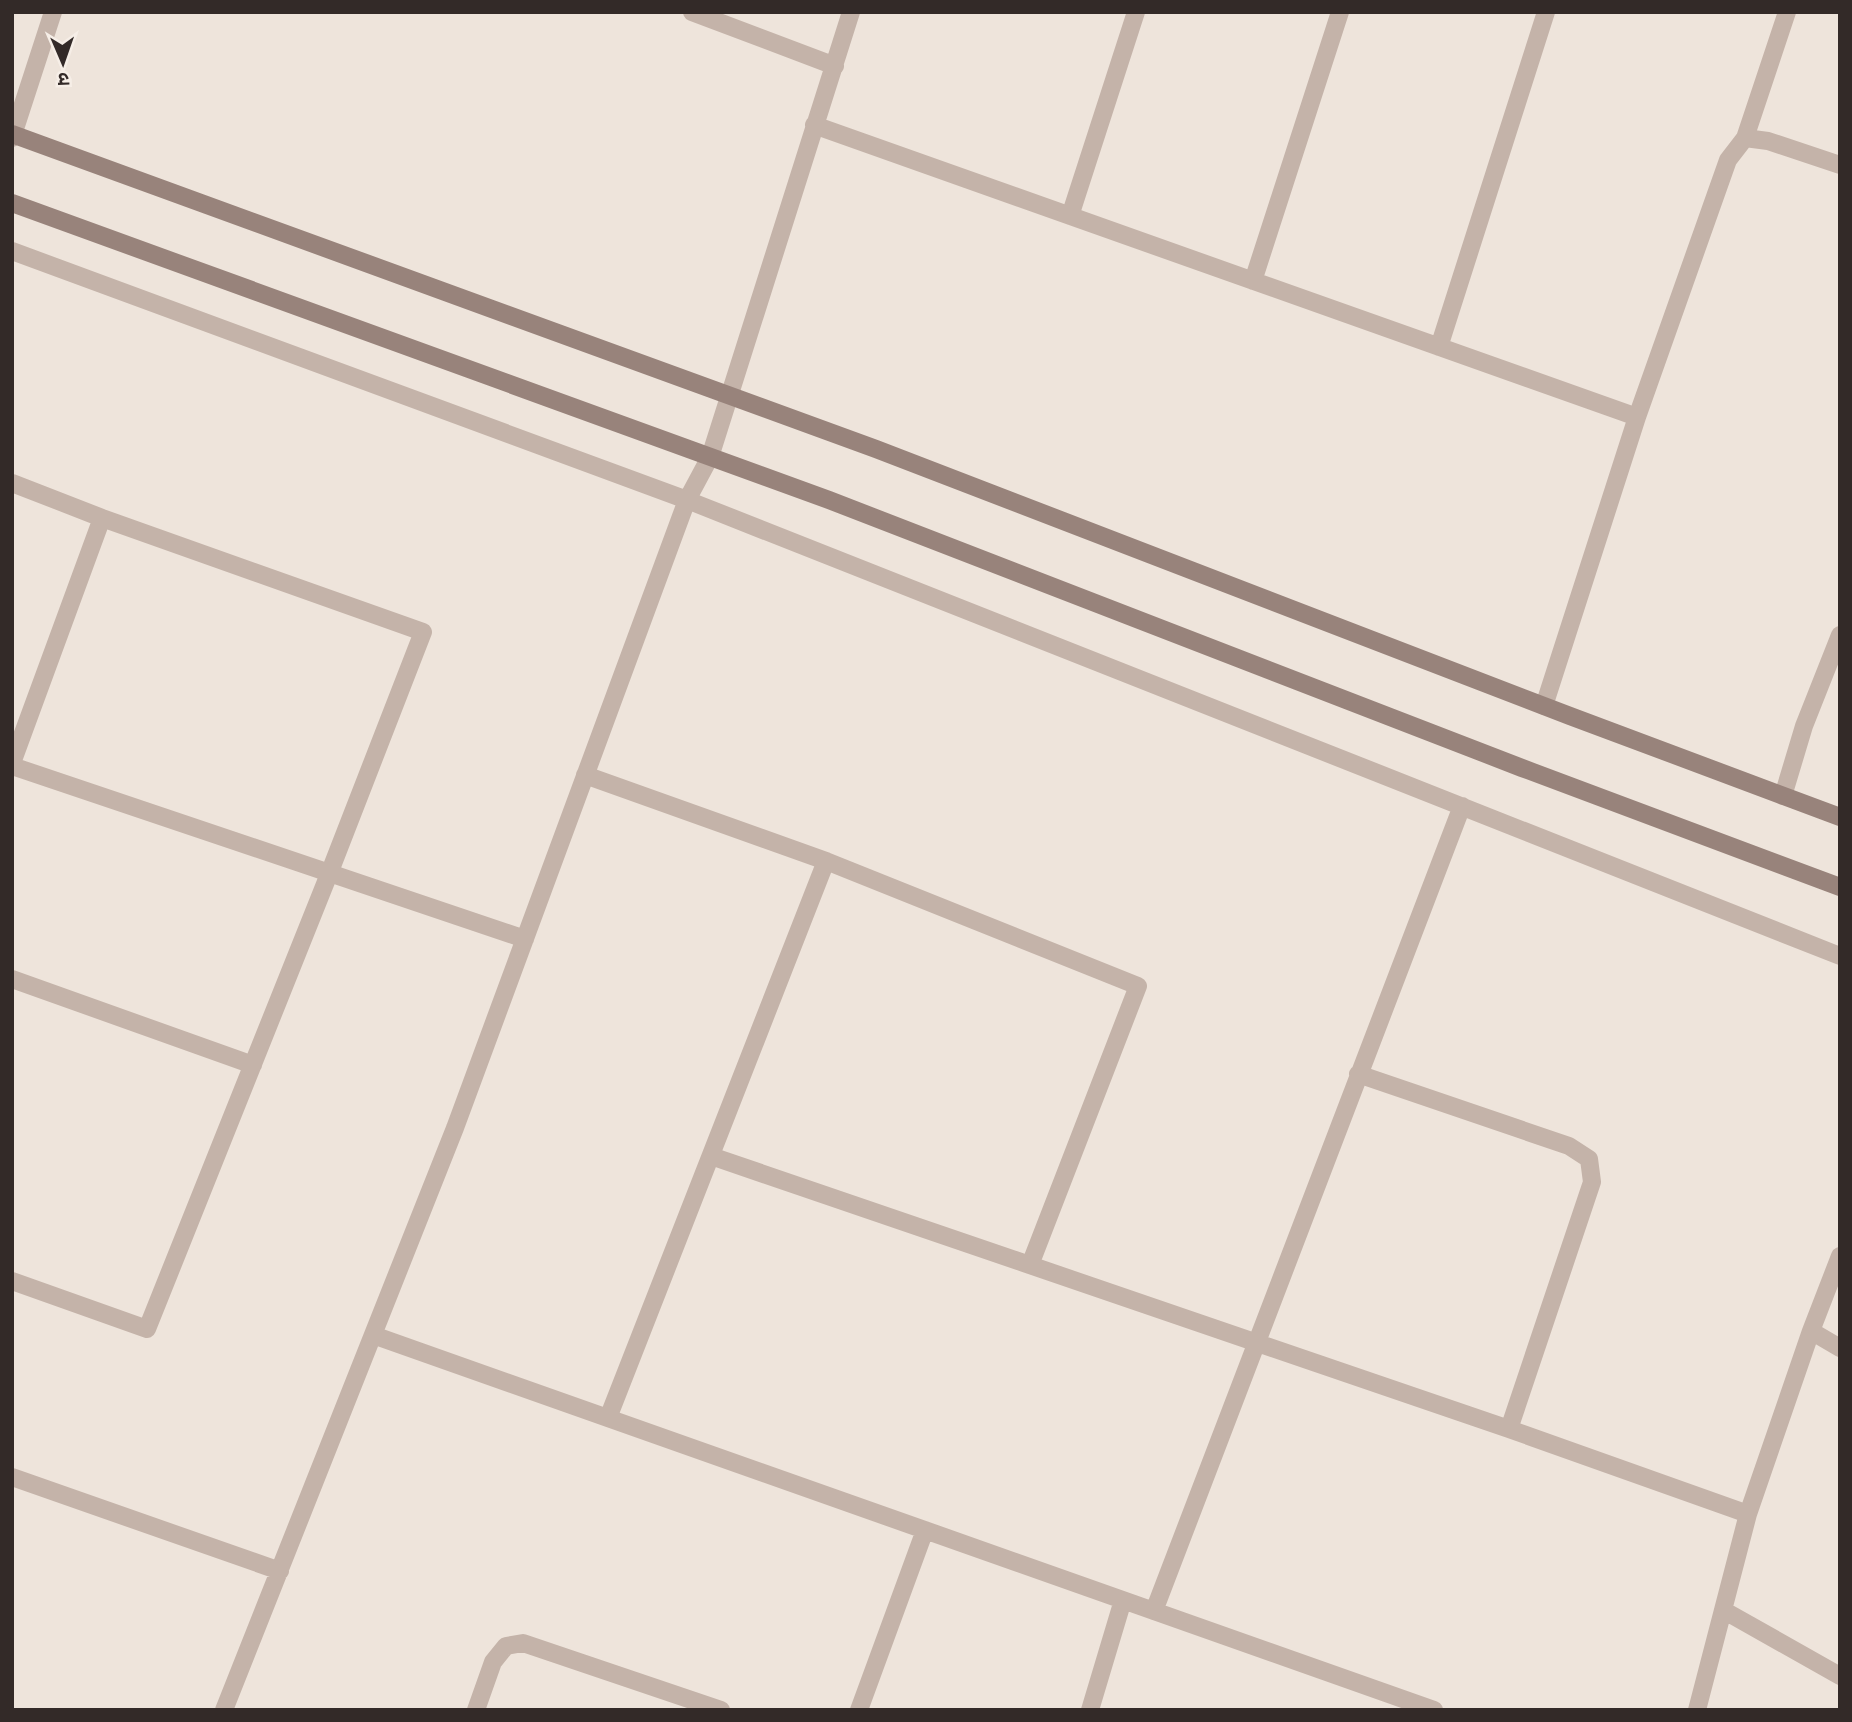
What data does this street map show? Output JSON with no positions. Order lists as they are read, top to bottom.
{
  "north": "bottom"
}
